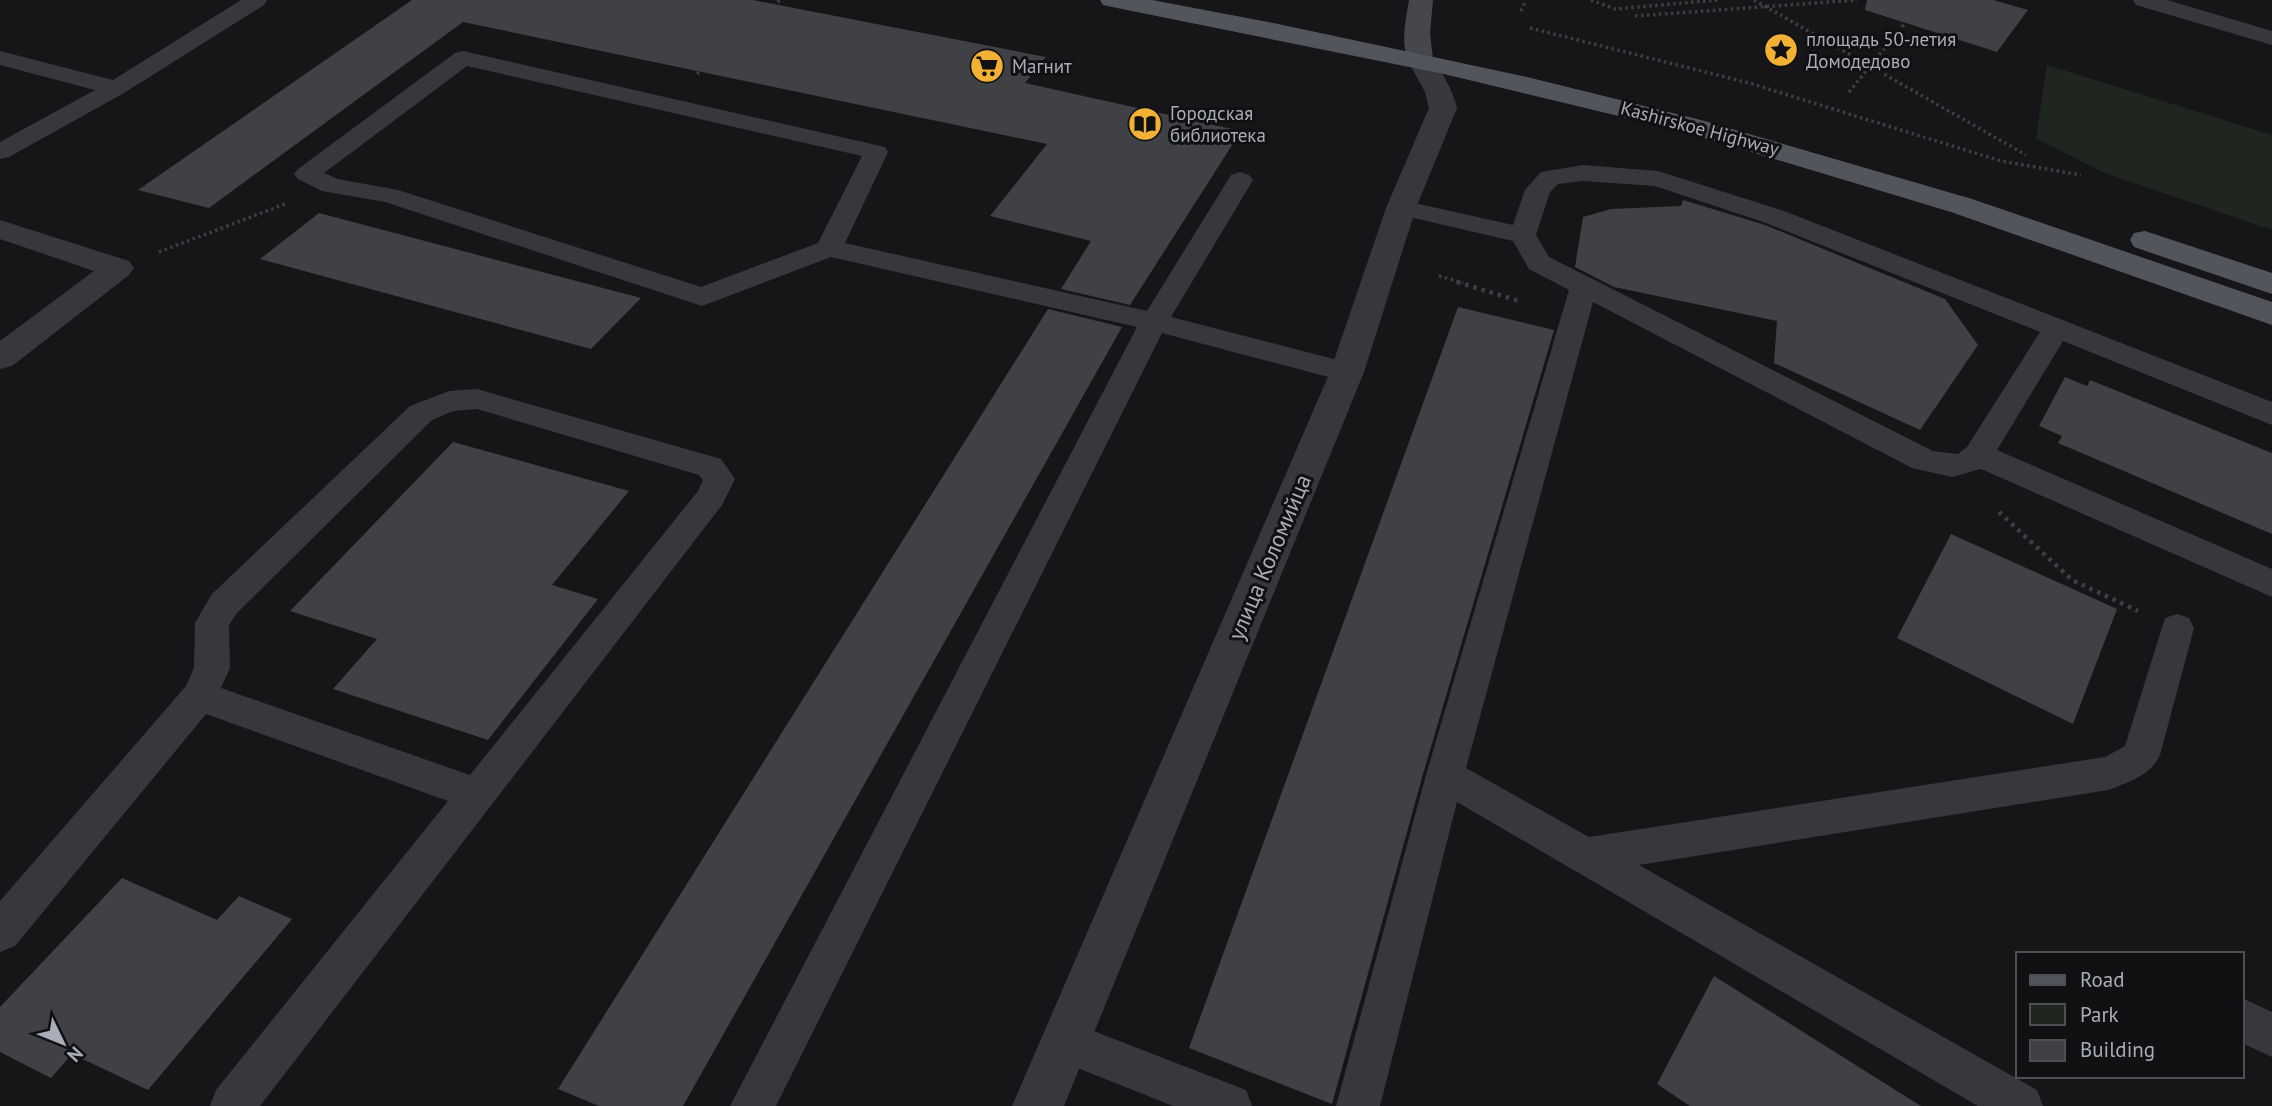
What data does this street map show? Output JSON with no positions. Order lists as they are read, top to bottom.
{
  "streets": {
    "main road": ["Kashirskoe Highway"],
    "street": ["улица Коломийца"]
  },
  "crossings": [
    ["Kashirskoe Highway", "улица Коломийца"]
  ],
  "places": {
    "place": ["площадь 50-летия Домодедово"],
    "supermarket": ["Магнит"],
    "library": ["Городская библиотека"]
  },
  "legend": ["Road", "Park", "Building"],
  "north": "bottom right"
}
